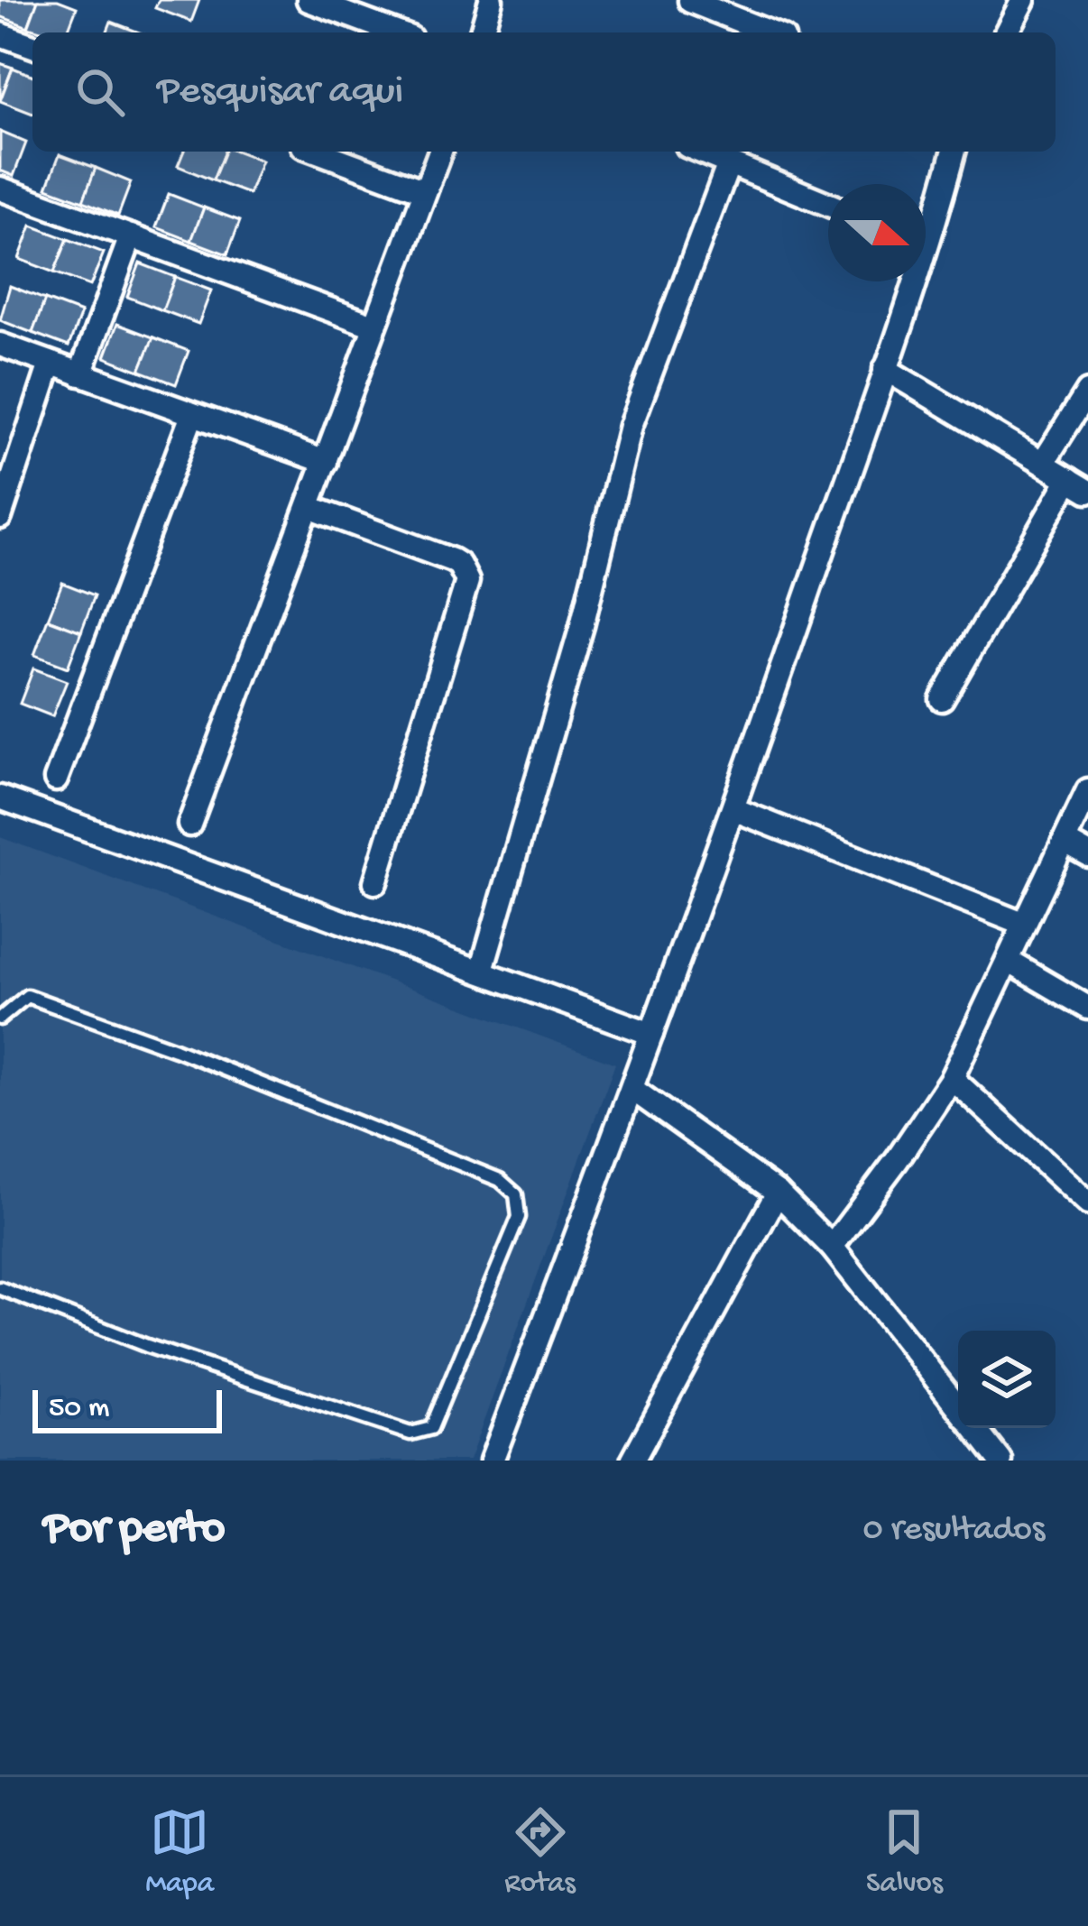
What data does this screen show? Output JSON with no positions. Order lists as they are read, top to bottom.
{
  "scale_bar": "50 m",
  "north": "right",
  "page": {
    "search": "Pesquisar aqui",
    "scale": "50 m",
    "heading": ["Por perto", "0 resultados"],
    "nav": ["Mapa", "Rotas", "Salvos"]
  }
}
